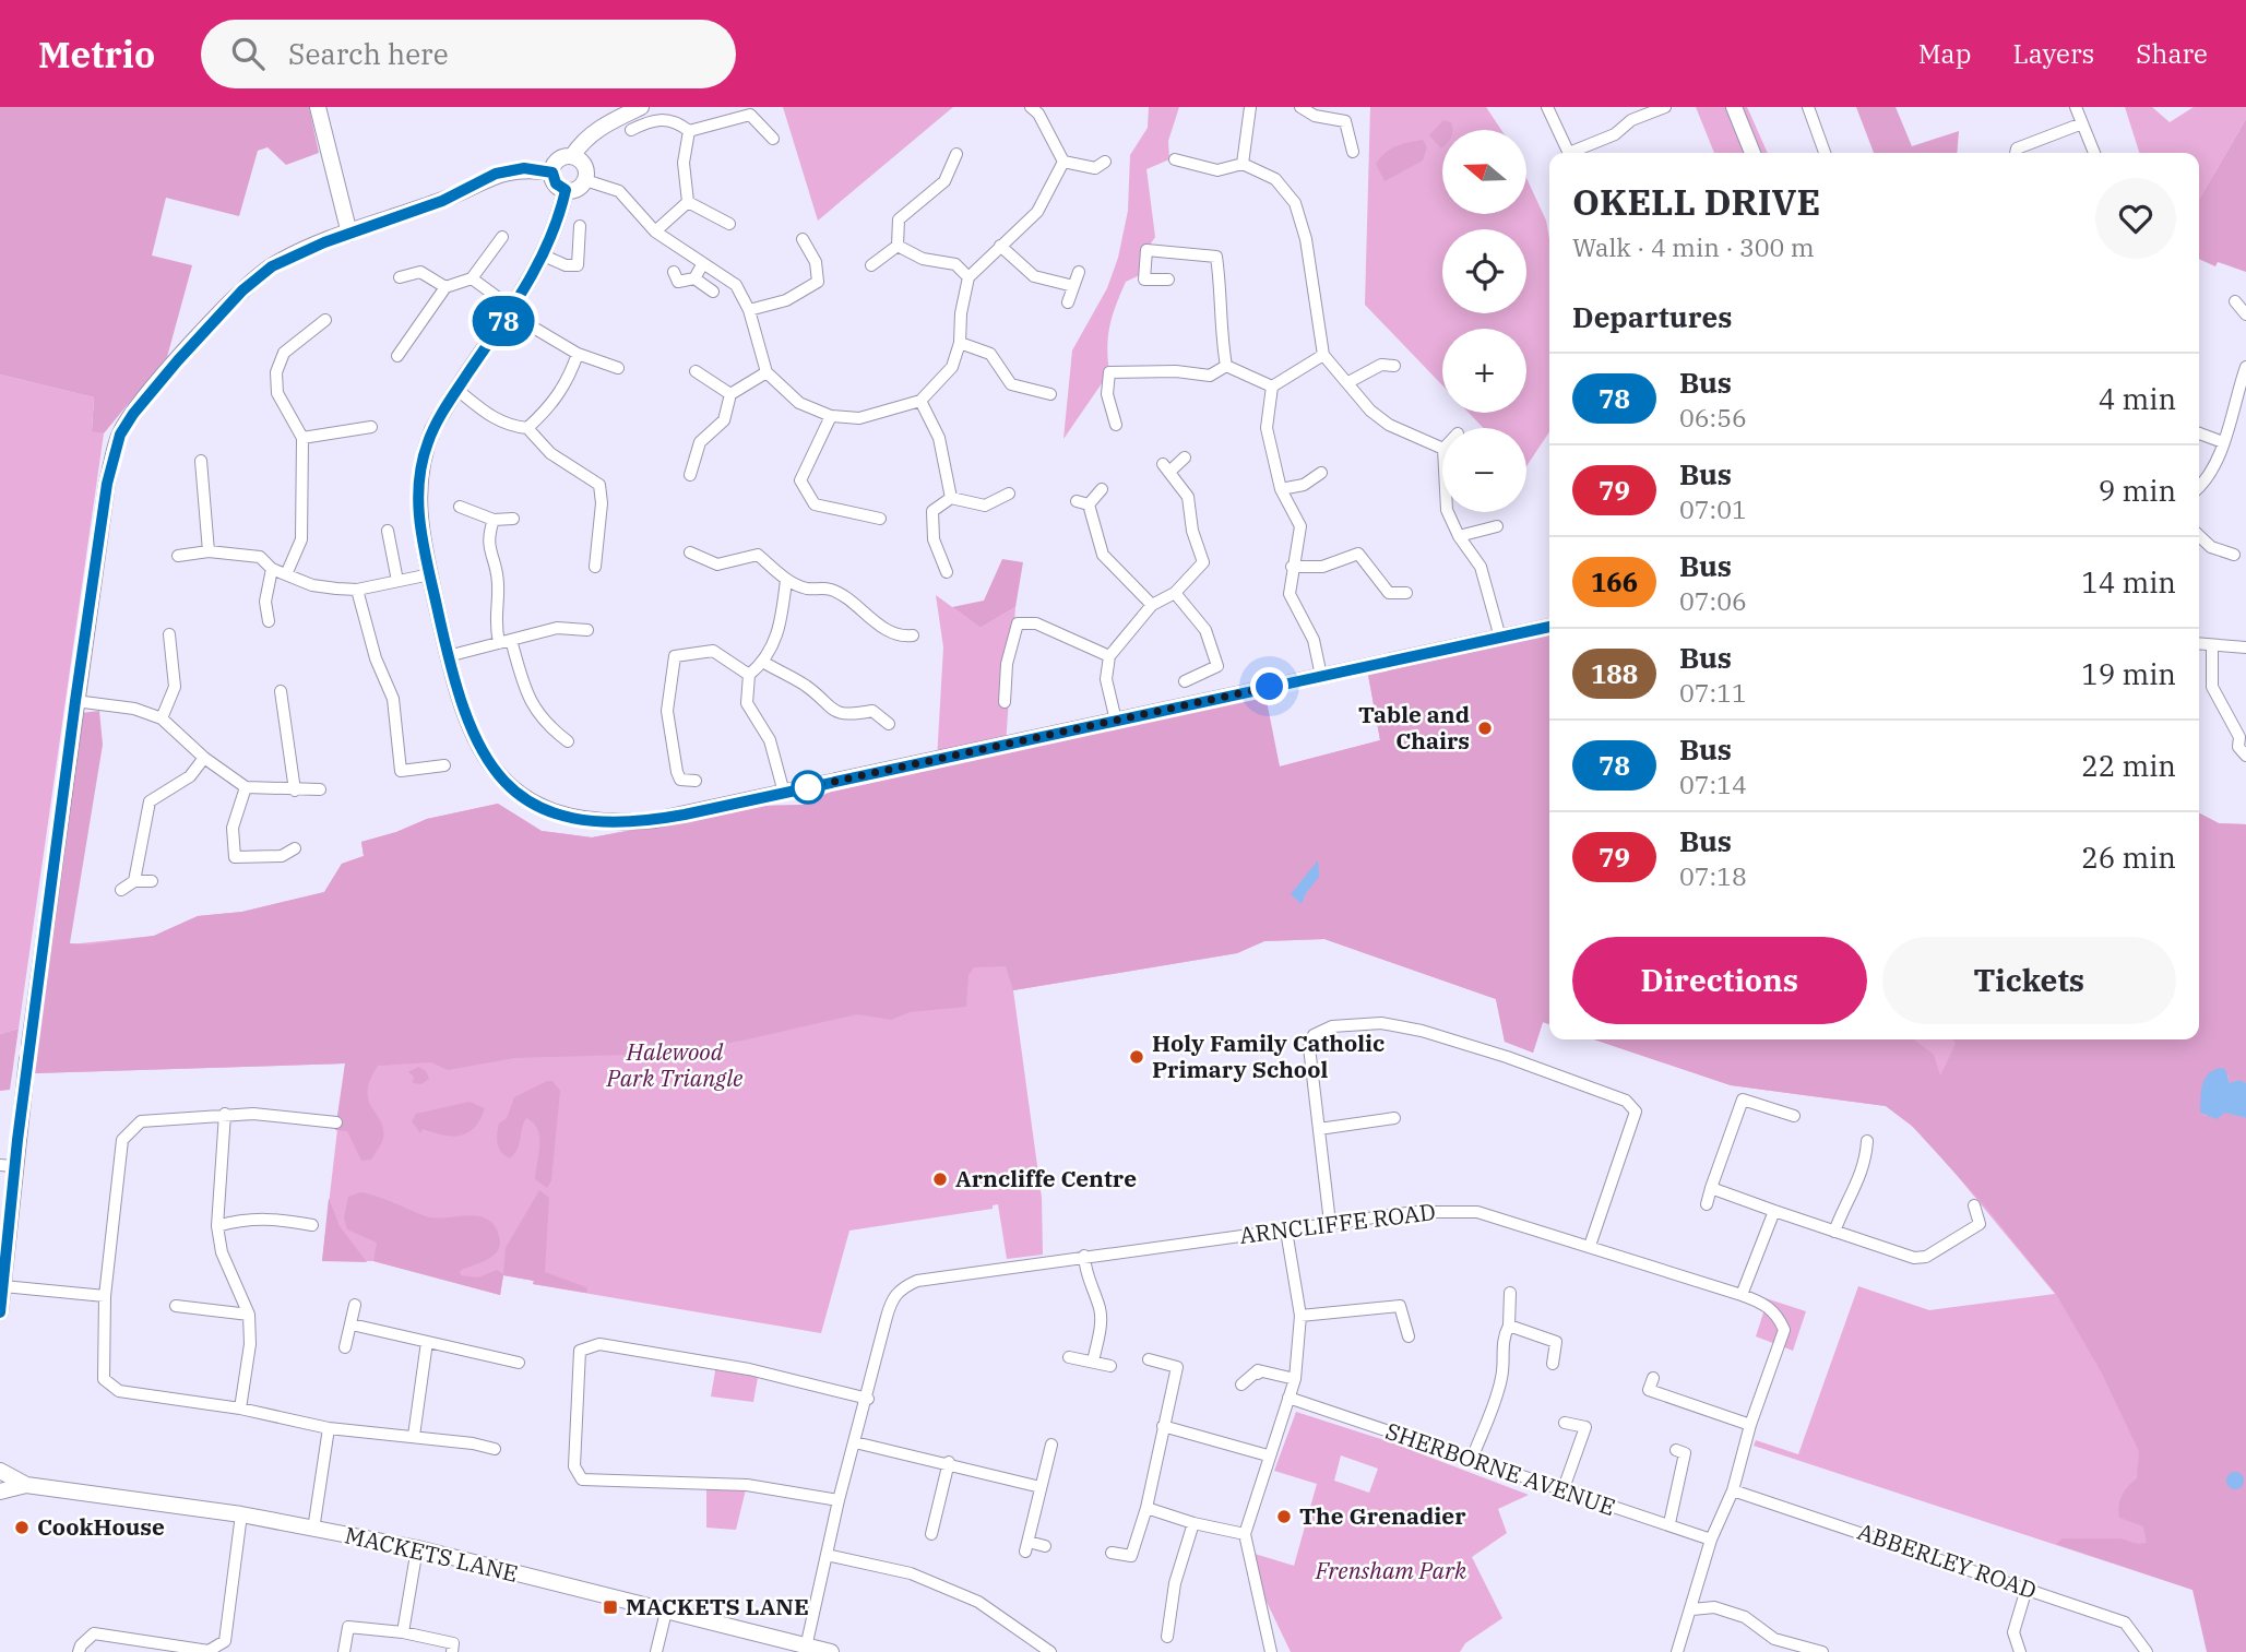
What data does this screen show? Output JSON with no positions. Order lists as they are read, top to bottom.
{
  "streets": {
    "street": [
      "ARNCLIFFE ROAD",
      "SHERBORNE AVENUE",
      "MACKETS LANE",
      "ABBERLEY ROAD"
    ]
  },
  "crossings": [
    ["ARNCLIFFE ROAD", "SHERBORNE AVENUE"],
    ["ARNCLIFFE ROAD", "MACKETS LANE"],
    ["ARNCLIFFE ROAD", "ABBERLEY ROAD"]
  ],
  "parks": ["Halewood Park Triangle", "Frensham Park"],
  "places": {
    "other": [
      "Table and Chairs",
      "Holy Family Catholic Primary School",
      "Arncliffe Centre",
      "The Grenadier",
      "CookHouse"
    ],
    "transit": ["MACKETS LANE"]
  },
  "lines": ["bus line 78"],
  "north": "left",
  "page": {
    "header": "Metrio",
    "search": "Search here",
    "nav": ["Map", "Layers", "Share"],
    "on_map": "78",
    "map_buttons": ["+", "−"],
    "heading": [
      ["OKELL DRIVE", "Walk · 4 min · 300 m"],
      "Departures"
    ],
    "list": [
      {
        "mark": "78",
        "name": "Bus",
        "note": "06:56",
        "value": "4 min"
      },
      {
        "mark": "79",
        "name": "Bus",
        "note": "07:01",
        "value": "9 min"
      },
      {
        "mark": "166",
        "name": "Bus",
        "note": "07:06",
        "value": "14 min"
      },
      {
        "mark": "188",
        "name": "Bus",
        "note": "07:11",
        "value": "19 min"
      },
      {
        "mark": "78",
        "name": "Bus",
        "note": "07:14",
        "value": "22 min"
      },
      {
        "mark": "79",
        "name": "Bus",
        "note": "07:18",
        "value": "26 min"
      }
    ],
    "buttons": ["Directions", "Tickets"]
  }
}
